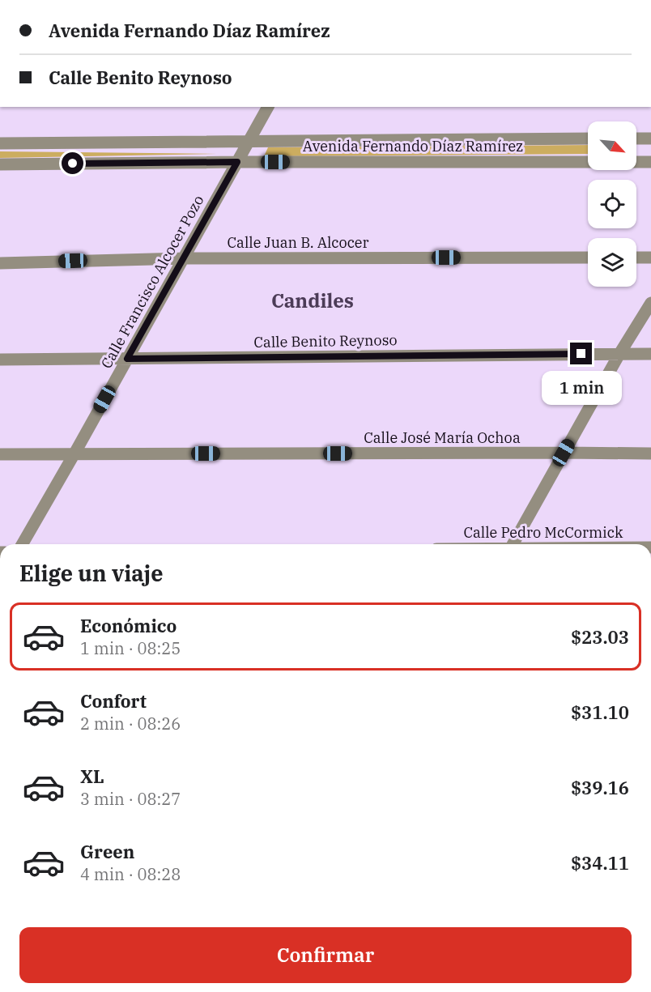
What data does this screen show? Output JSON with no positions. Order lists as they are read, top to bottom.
{
  "streets": {
    "street": [
      "Avenida Fernando Díaz Ramírez",
      "Calle Juan B. Alcocer",
      "Calle Francisco Alcocer Pozo",
      "Calle Benito Reynoso",
      "Calle José María Ochoa"
    ]
  },
  "crossings": [
    ["Avenida Fernando Díaz Ramírez", "Calle Francisco Alcocer Pozo"],
    ["Calle Juan B. Alcocer", "Calle Francisco Alcocer Pozo"],
    ["Calle Francisco Alcocer Pozo", "Calle Benito Reynoso"],
    ["Calle Francisco Alcocer Pozo", "Calle José María Ochoa"]
  ],
  "districts": ["Candiles"],
  "north": "bottom right",
  "page": {
    "banner": ["Avenida Fernando Díaz Ramírez", "Calle Benito Reynoso"],
    "bubble": "1 min",
    "heading": "Elige un viaje",
    "list": [
      {
        "name": "Económico",
        "note": "1 min · 08:25",
        "value": "$23.03"
      },
      {
        "name": "Confort",
        "note": "2 min · 08:26",
        "value": "$31.10"
      },
      {
        "name": "XL",
        "note": "3 min · 08:27",
        "value": "$39.16"
      },
      {
        "name": "Green",
        "note": "4 min · 08:28",
        "value": "$34.11"
      }
    ],
    "buttons": "Confirmar"
  }
}
